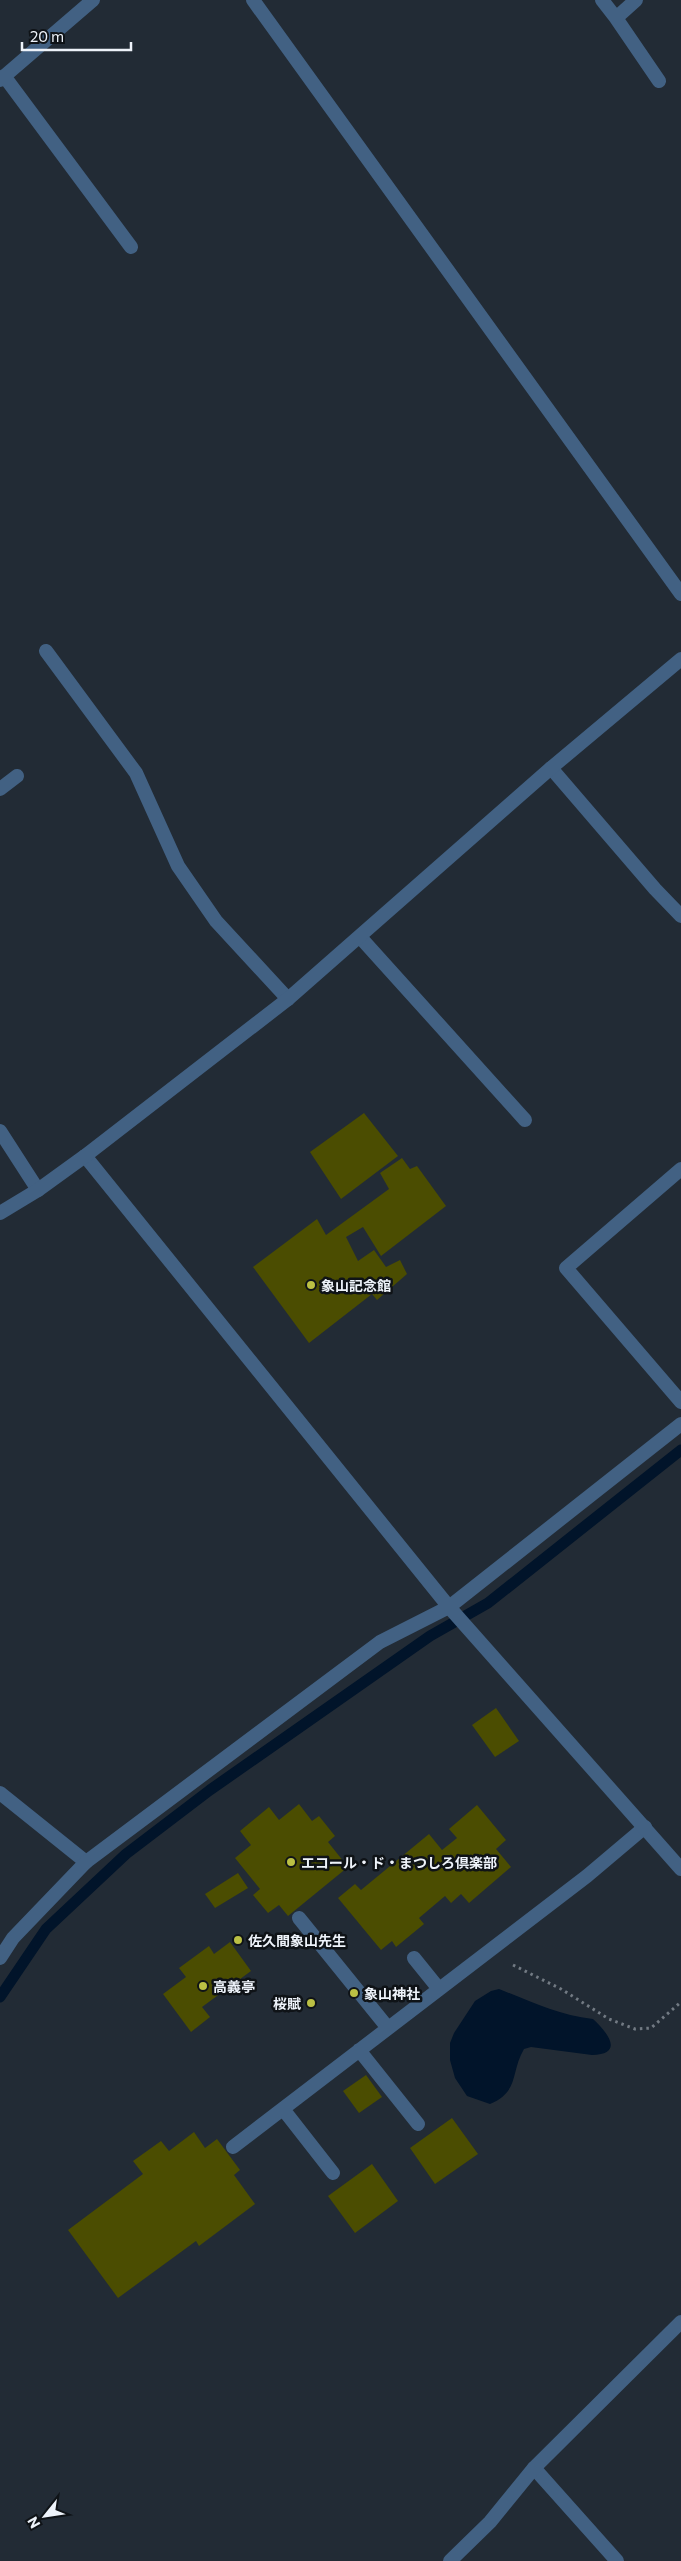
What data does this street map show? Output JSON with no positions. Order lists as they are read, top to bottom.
{
  "places": [
    "象山記念館",
    "エコール・ド・まつしろ倶楽部",
    "佐久間象山先生",
    "高義亭",
    "象山神社",
    "桜賦"
  ],
  "scale_bar": "20 m",
  "north": "bottom left"
}
